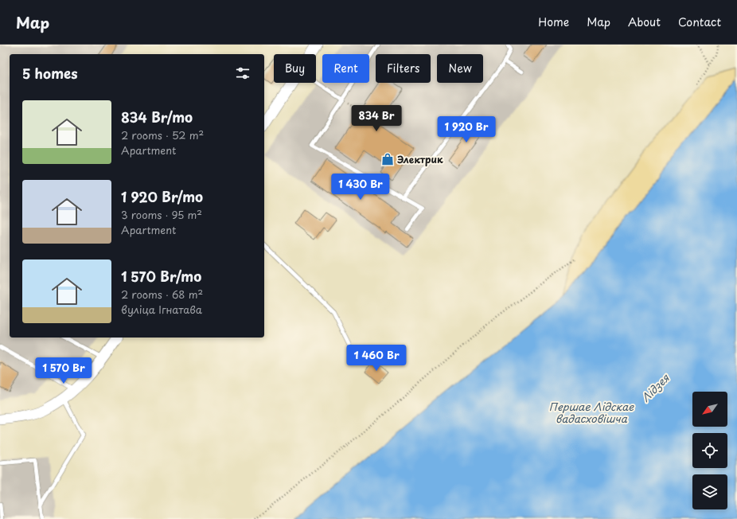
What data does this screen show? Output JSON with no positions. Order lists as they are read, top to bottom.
{
  "water": ["Лідзея", "Першае Лідскае вадасховішча"],
  "places": {
    "shop": ["Электрик"]
  },
  "north": "bottom left",
  "page": {
    "header": "Map",
    "nav": [
      "Home",
      "Map",
      "About",
      "Contact"
    ],
    "chip": [
      "Buy",
      "Rent",
      "Filters",
      "New"
    ],
    "heading": "5 homes",
    "list": [
      {
        "name": "834 Br/mo",
        "note": "2 rooms · 52 m² · Apartment"
      },
      {
        "name": "1 920 Br/mo",
        "note": "3 rooms · 95 m² · Apartment"
      },
      {
        "name": "1 570 Br/mo",
        "note": "2 rooms · 68 m² · вуліца Ігнатава"
      }
    ],
    "price": [
      "834 Br",
      "1 920 Br",
      "1 430 Br",
      "1 460 Br",
      "1 570 Br"
    ]
  }
}
